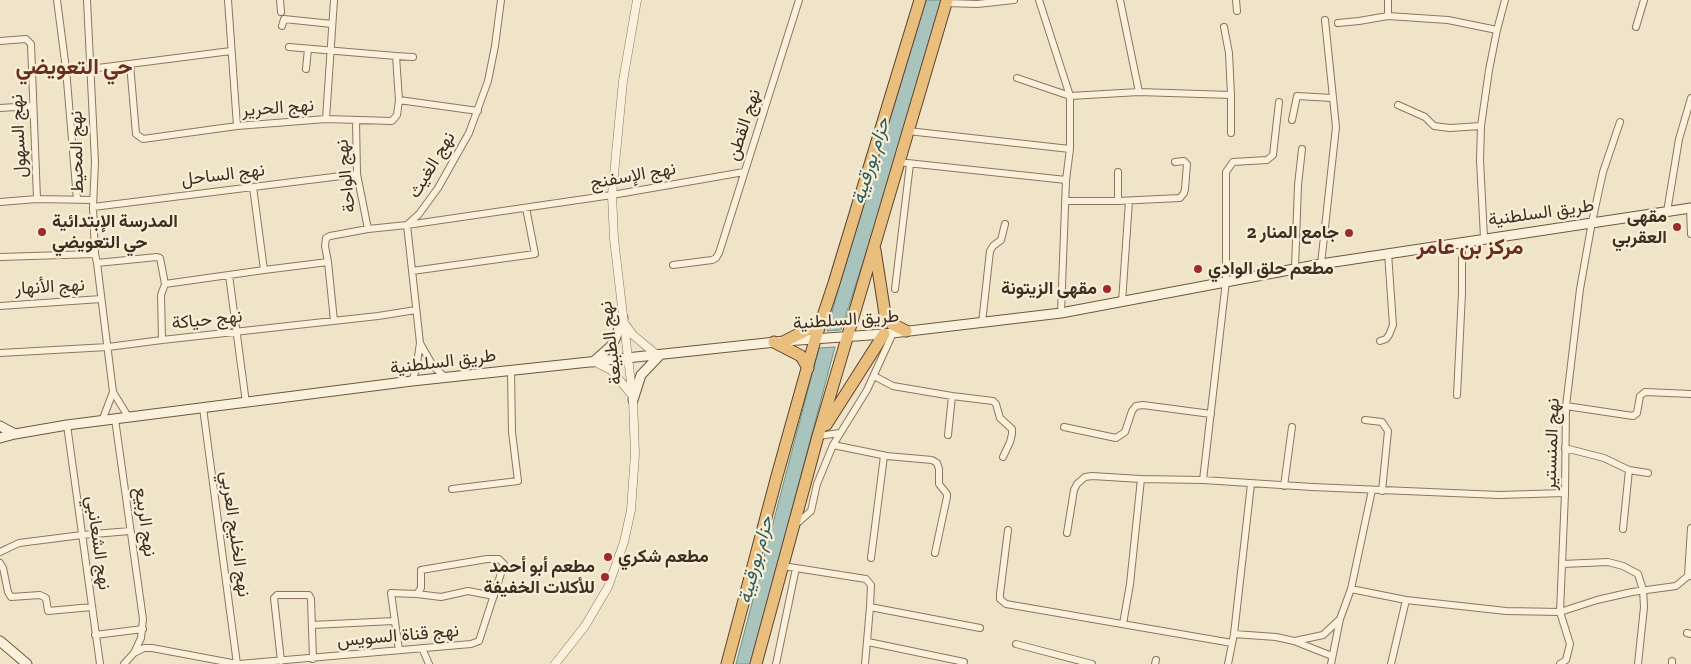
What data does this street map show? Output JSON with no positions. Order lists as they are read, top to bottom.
{
  "streets": {
    "main road": ["طريق السلطنية"],
    "street": [
      "نهج الحرير",
      "نهج القطن",
      "نهج السهول",
      "نهج المحيط",
      "نهج الغيث",
      "نهج الساحل",
      "نهج الواحة",
      "نهج الإسفنج",
      "نهج الأنهار",
      "نهج حياكة",
      "نهج الطبيعة",
      "نهج المنستير",
      "نهج الربيع",
      "نهج الخليج العربي",
      "نهج الشعانبي",
      "نهج قناة السويس"
    ]
  },
  "crossings": [
    ["نهج الحرير", "نهج الواحة"],
    ["نهج القطن", "نهج الإسفنج"],
    ["نهج السهول", "نهج الساحل"],
    ["نهج المحيط", "نهج الساحل"],
    ["نهج المحيط", "طريق السلطنية"],
    ["نهج المحيط", "نهج الأنهار"],
    ["نهج المحيط", "نهج حياكة"],
    ["نهج الغيث", "نهج الإسفنج"],
    ["نهج الساحل", "نهج الواحة"],
    ["نهج الواحة", "نهج الإسفنج"],
    ["نهج الإسفنج", "نهج الطبيعة"],
    ["طريق السلطنية", "نهج الطبيعة"],
    ["طريق السلطنية", "نهج المنستير"],
    ["طريق السلطنية", "نهج الربيع"],
    ["طريق السلطنية", "نهج الخليج العربي"],
    ["طريق السلطنية", "نهج الشعانبي"],
    ["نهج الخليج العربي", "نهج قناة السويس"]
  ],
  "districts": ["حي التعويضي", "مركز بن عامر"],
  "water": ["حزام بورقيبة"],
  "places": [
    "مقهى العقربي",
    "المدرسة الإبتدائية حي التعويضي",
    "جامع المنار 2",
    "مطعم حلق الوادي",
    "مقهى الزيتونة",
    "مطعم شكري",
    "مطعم أبو أحمد للأكلات الخفيفة"
  ]
}
